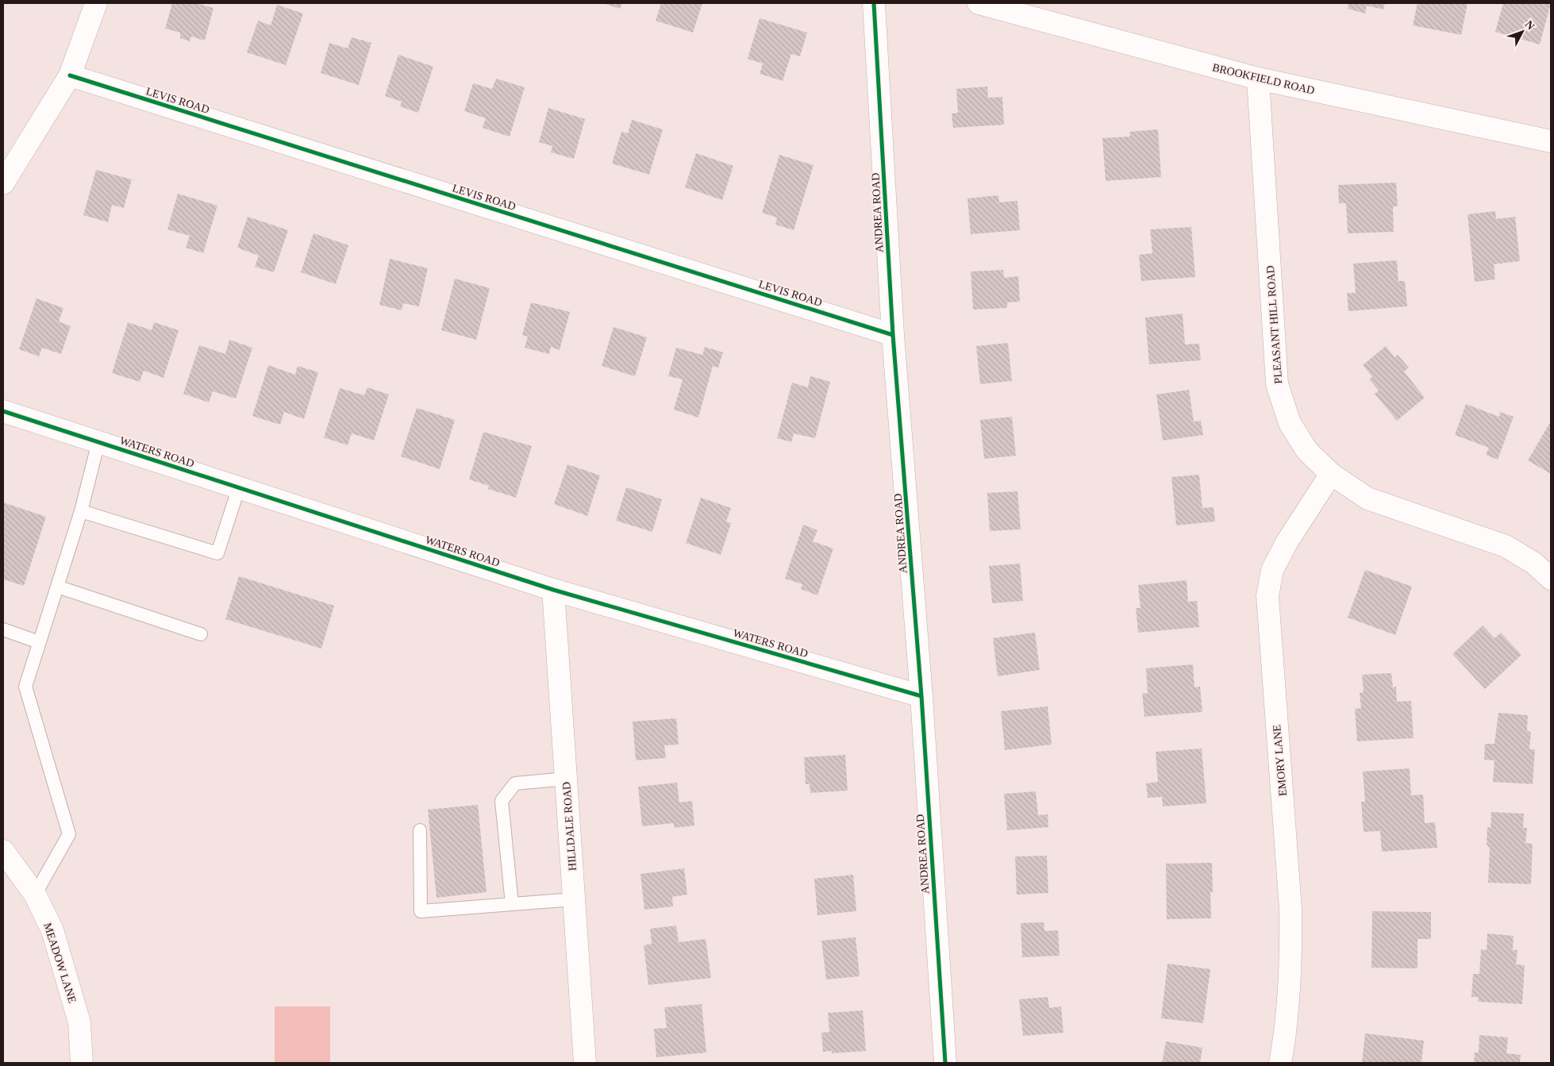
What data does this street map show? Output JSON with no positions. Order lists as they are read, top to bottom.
{
  "streets": {
    "street": [
      "BROOKFIELD ROAD",
      "LEVIS ROAD",
      "ANDREA ROAD",
      "PLEASANT HILL ROAD",
      "WATERS ROAD",
      "EMORY LANE",
      "HILLDALE ROAD",
      "MEADOW LANE"
    ]
  },
  "crossings": [
    ["BROOKFIELD ROAD", "PLEASANT HILL ROAD"],
    ["LEVIS ROAD", "ANDREA ROAD"],
    ["ANDREA ROAD", "WATERS ROAD"],
    ["PLEASANT HILL ROAD", "EMORY LANE"],
    ["WATERS ROAD", "HILLDALE ROAD"]
  ],
  "north": "top right"
}
